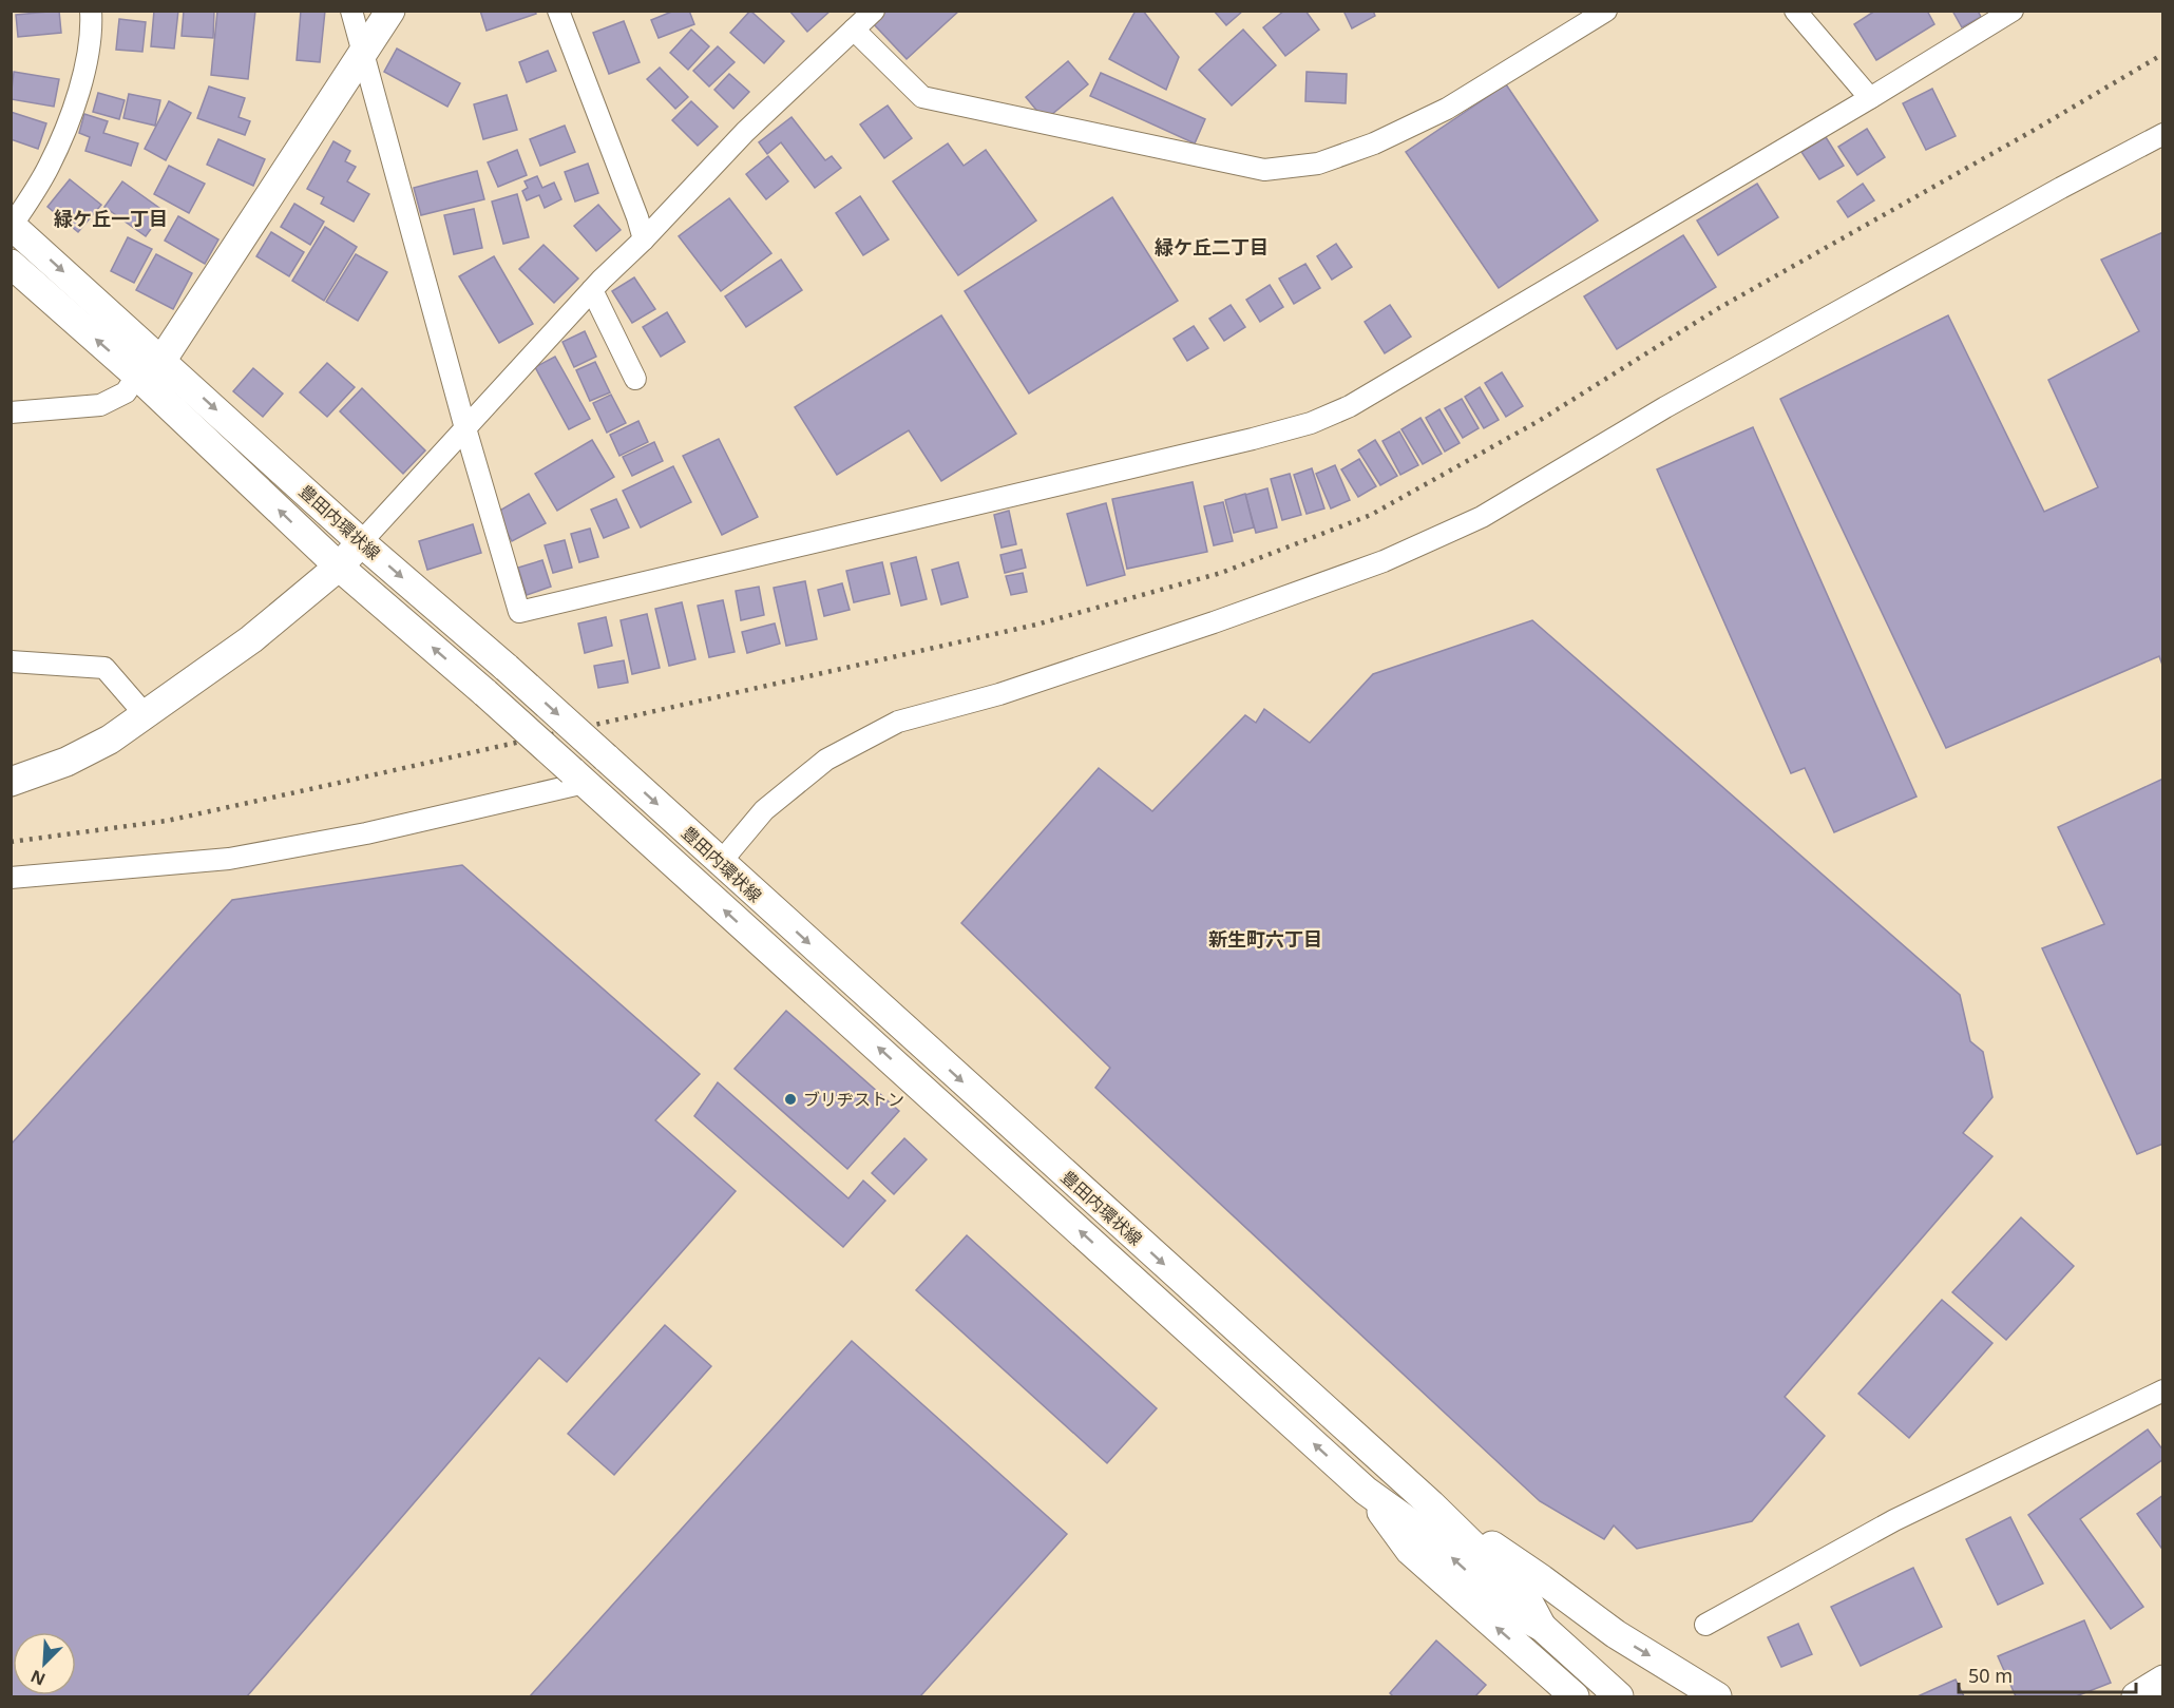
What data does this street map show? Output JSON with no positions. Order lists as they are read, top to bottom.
{
  "streets": {
    "street": ["豊田内環状線"]
  },
  "districts": ["緑ケ丘一丁目", "緑ケ丘二丁目", "新生町六丁目"],
  "places": ["ブリヂストン"],
  "scale_bar": "50 m",
  "north": "bottom left"
}
